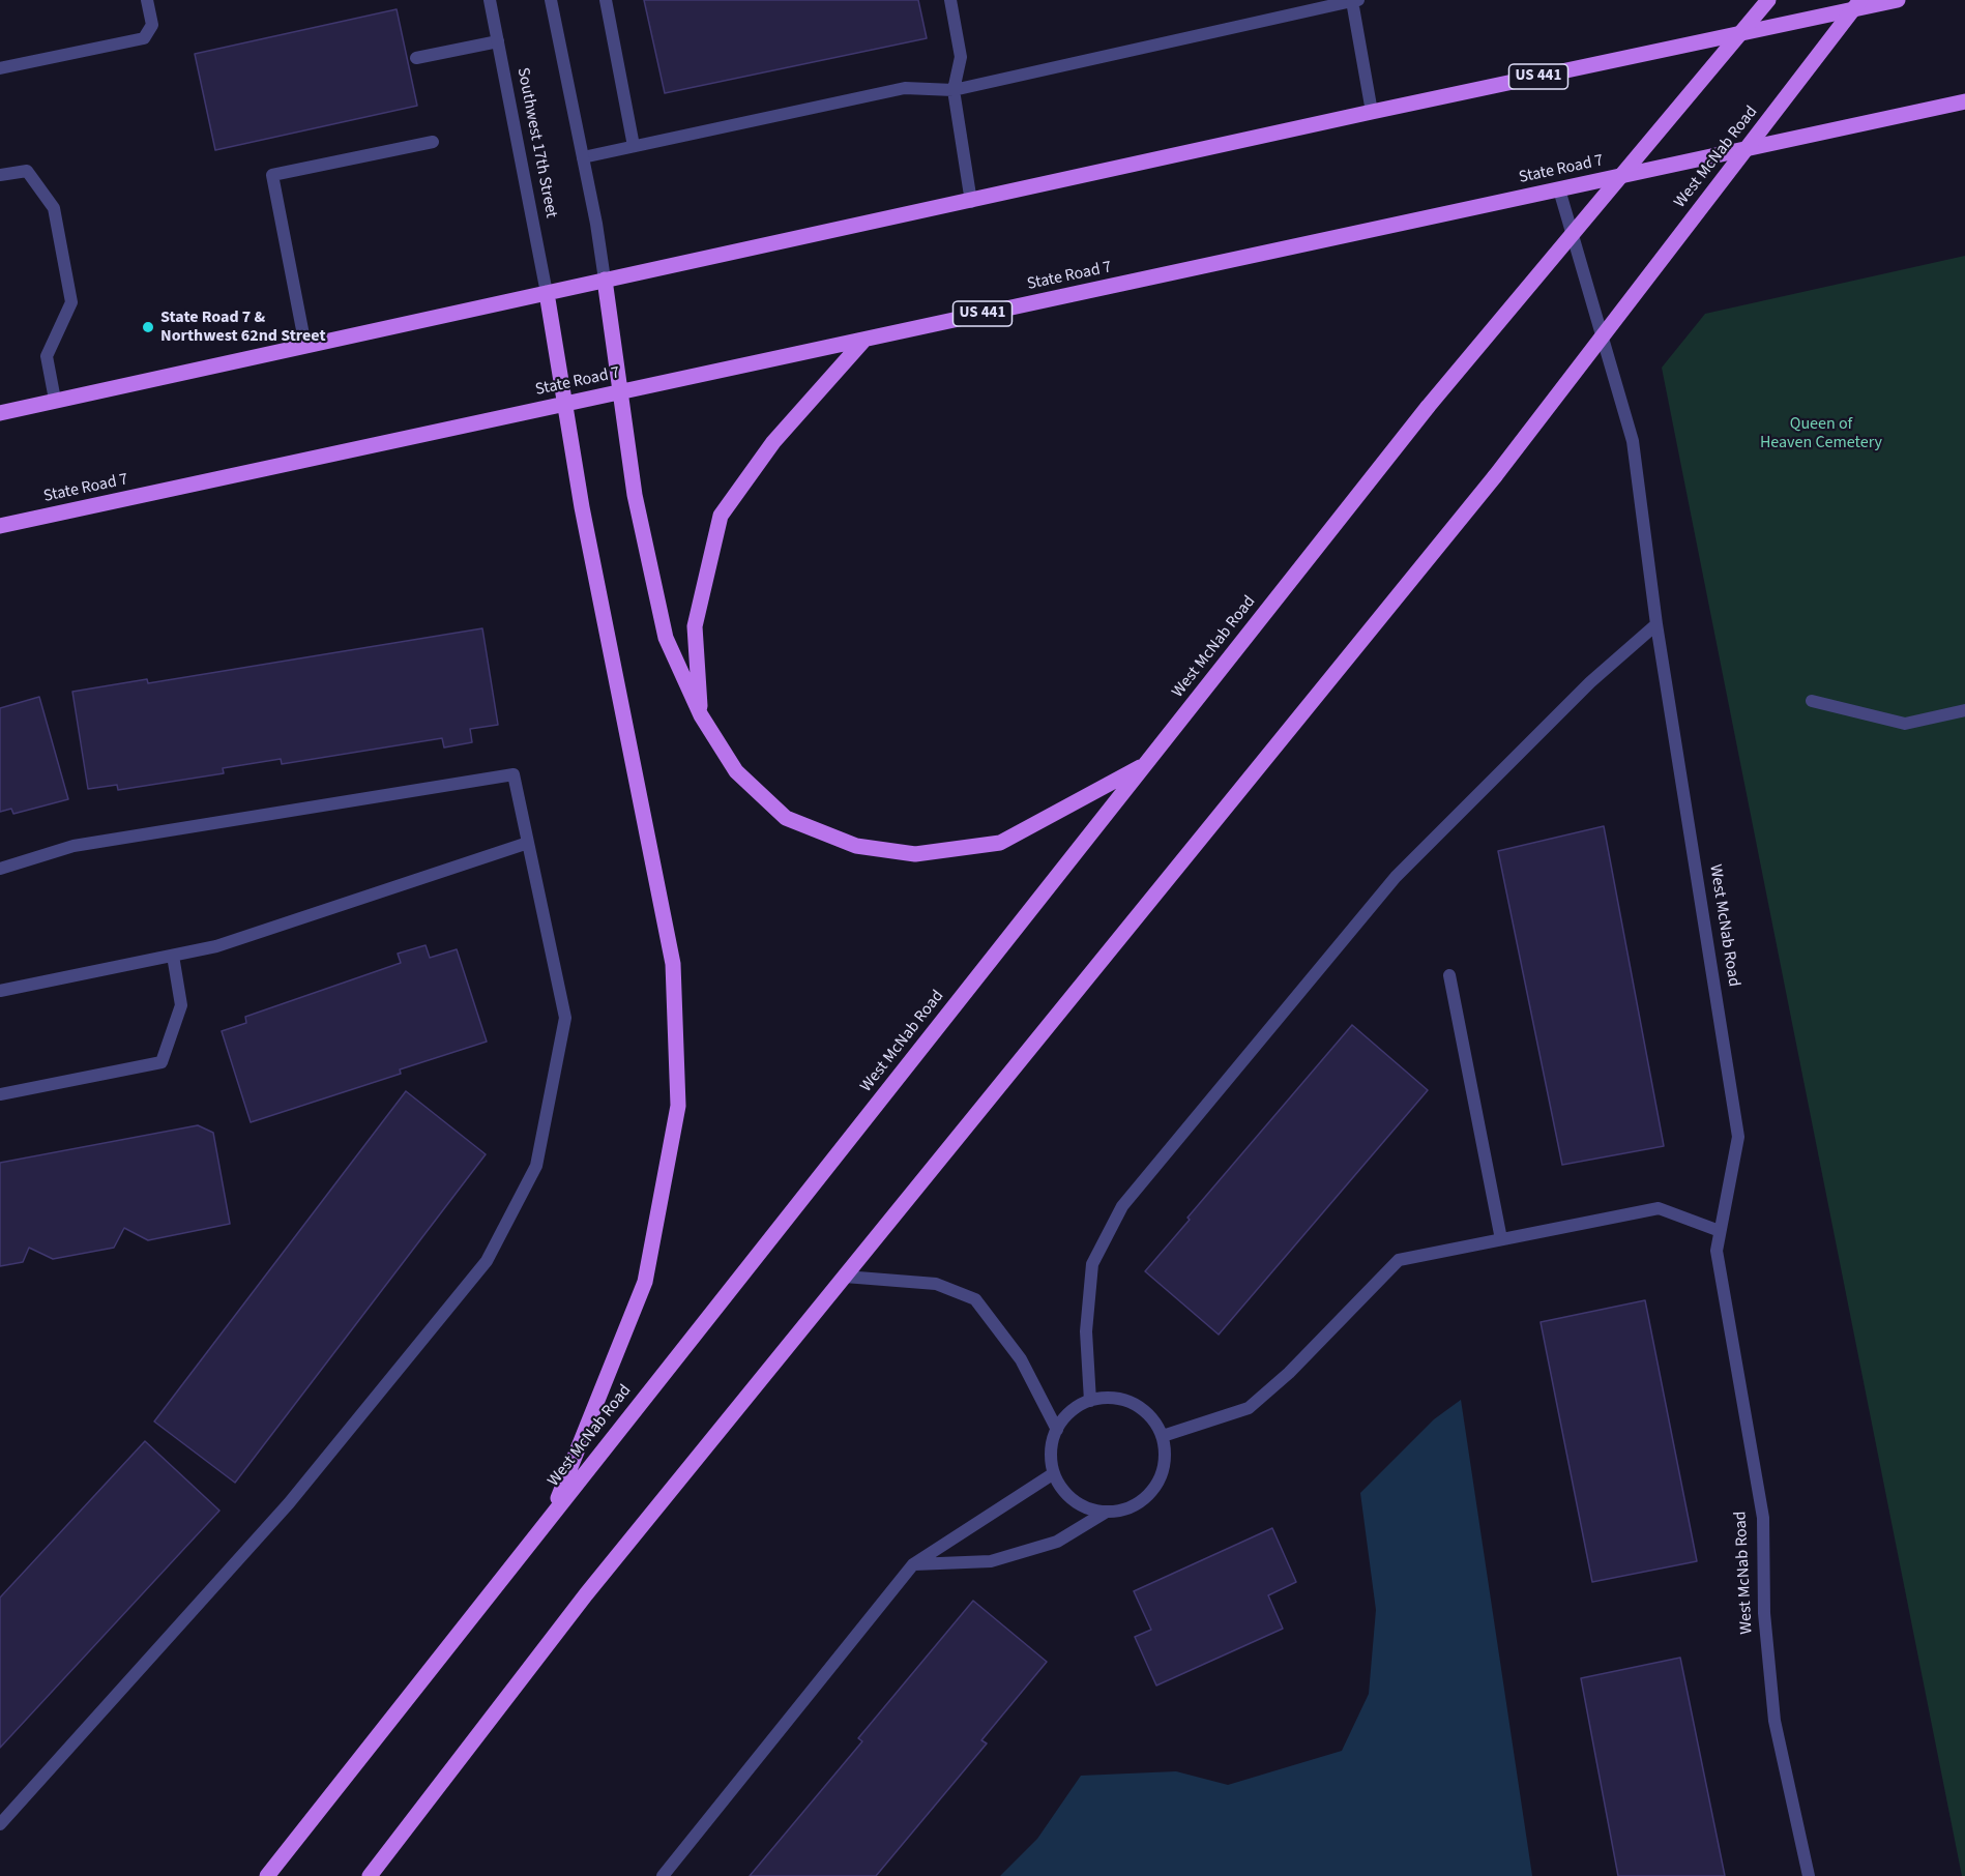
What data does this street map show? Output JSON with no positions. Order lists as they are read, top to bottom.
{
  "streets": {
    "main road": ["US 441", "West McNab Road", "State Road 7"],
    "street": ["Southwest 17th Street"]
  },
  "crossings": [
    ["US 441", "Southwest 17th Street"],
    ["West McNab Road", "State Road 7"]
  ],
  "parks": ["Queen of Heaven Cemetery"],
  "places": ["State Road 7 & Northwest 62nd Street"]
}
